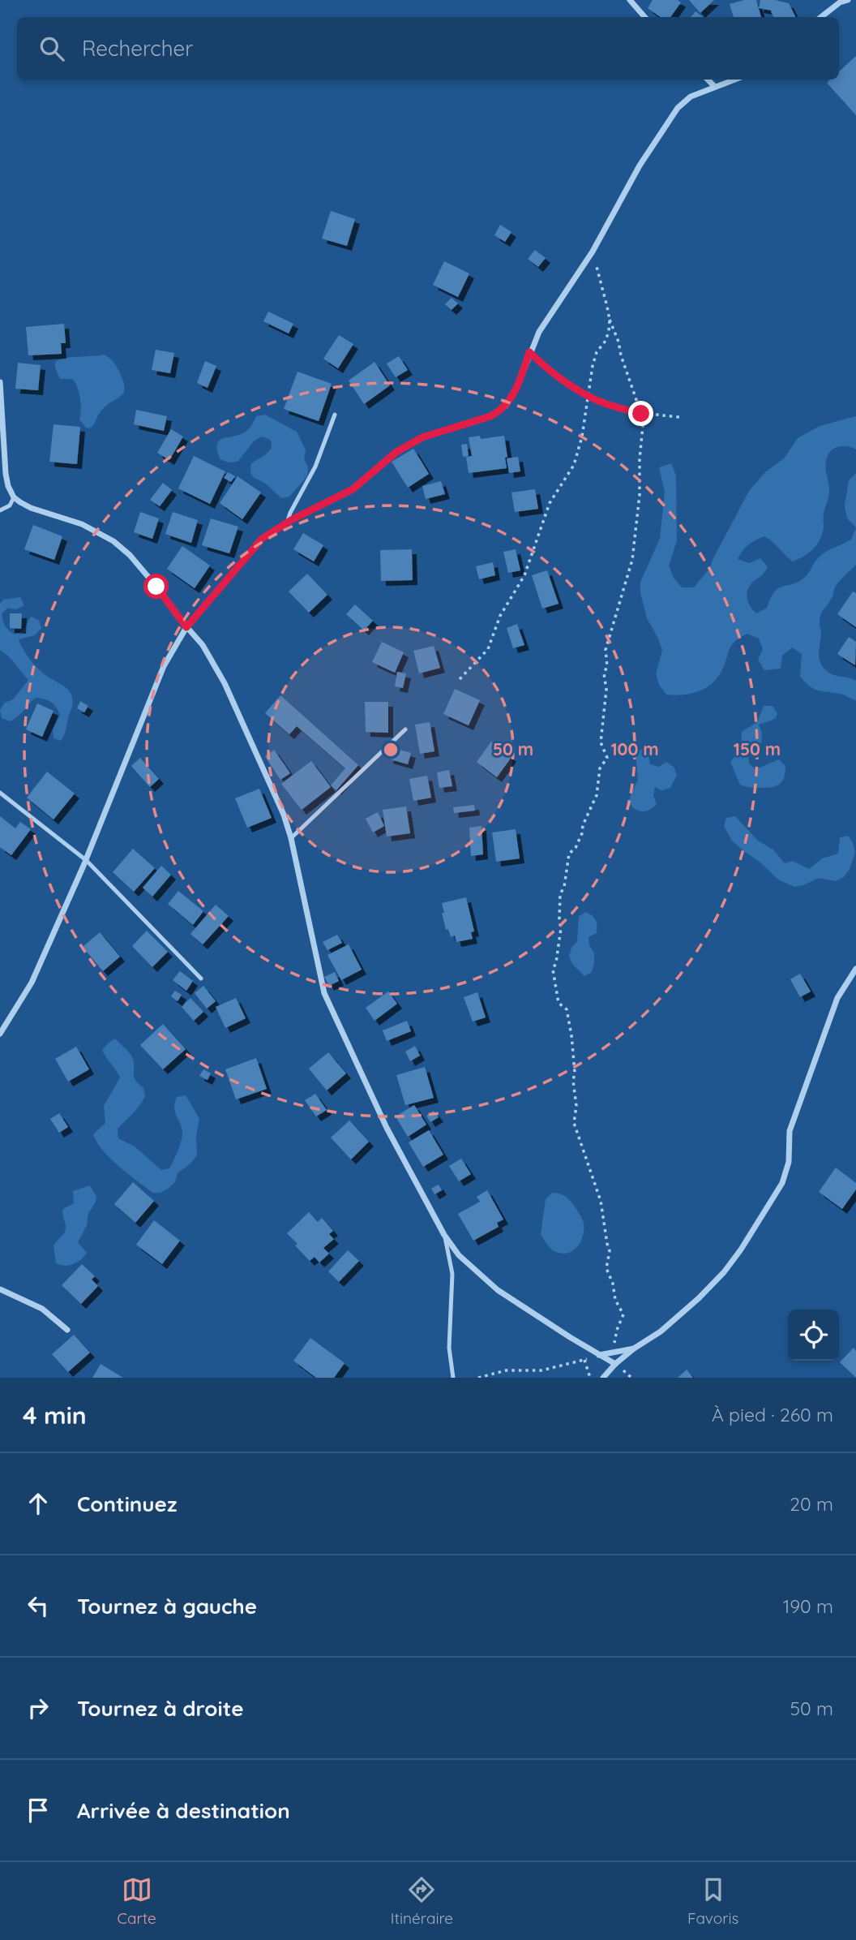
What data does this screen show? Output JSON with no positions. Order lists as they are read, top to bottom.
{
  "page": {
    "search": "Rechercher",
    "heading": ["4 min", "À pied · 260 m"],
    "list": [
      ["Continuez", "20 m"],
      ["Tournez à gauche", "190 m"],
      ["Tournez à droite", "50 m"],
      "Arrivée à destination"
    ],
    "nav": ["Carte", "Itinéraire", "Favoris"]
  },
  "rings": ["50 m", "100 m", "150 m"]
}
